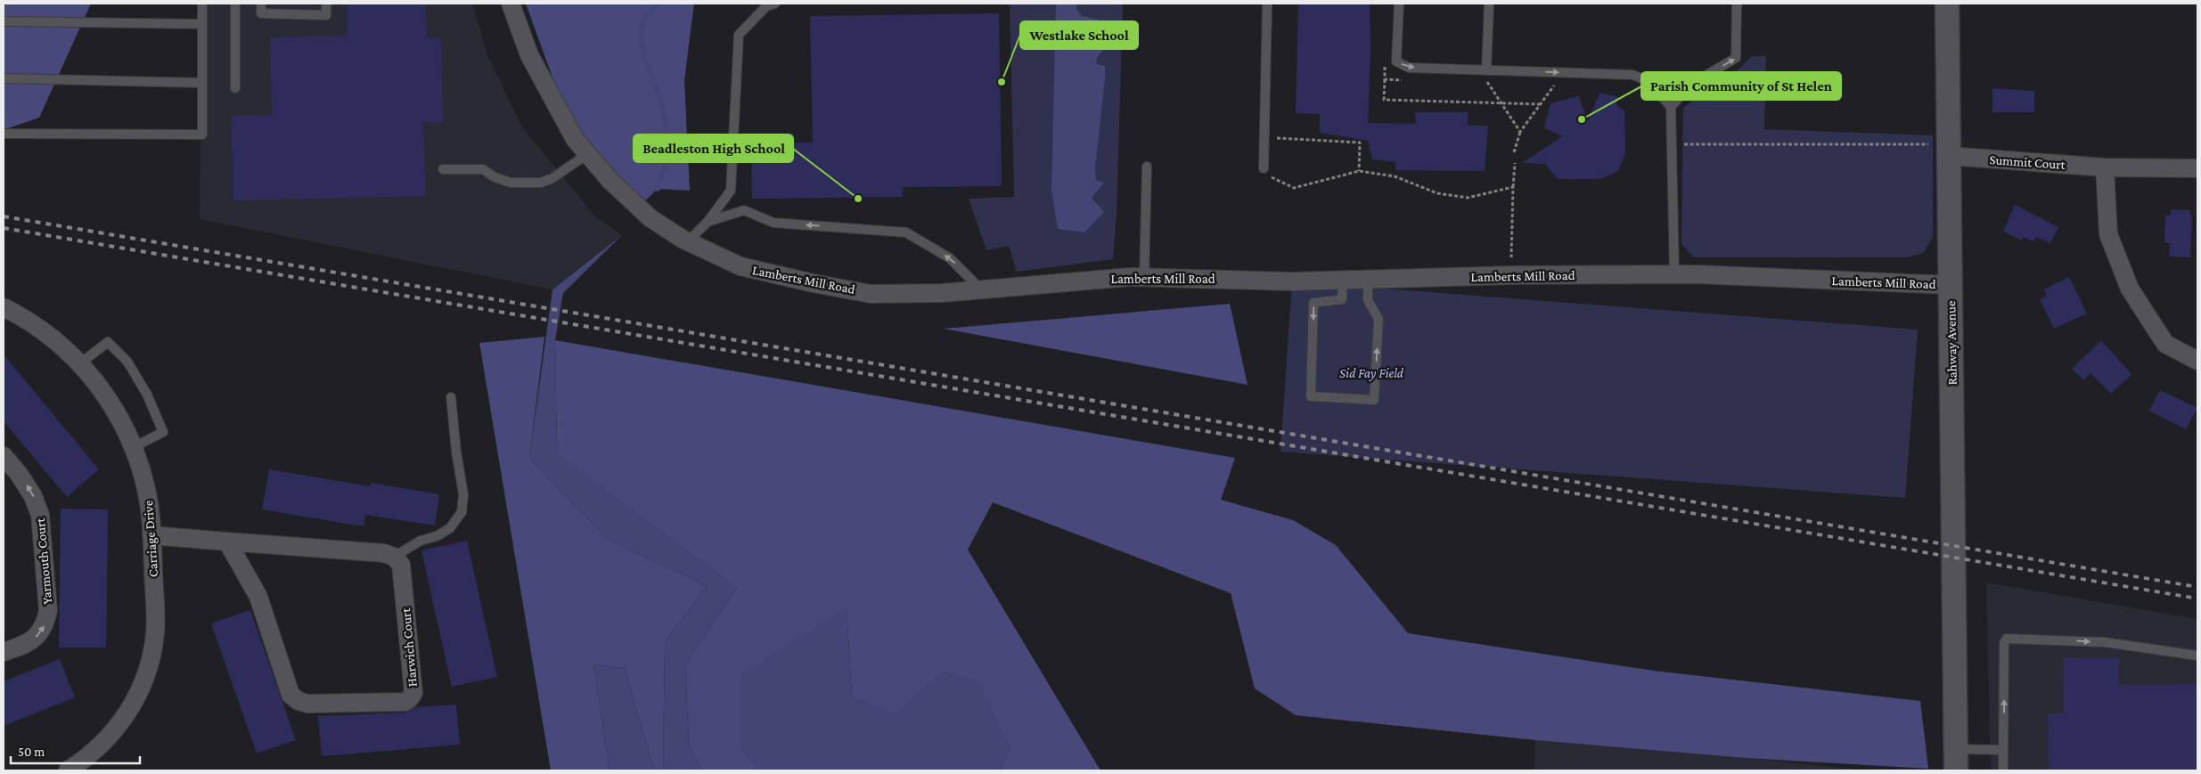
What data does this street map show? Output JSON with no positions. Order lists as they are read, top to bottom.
{
  "streets": {
    "street": [
      "Summit Court",
      "Lamberts Mill Road",
      "Rahway Avenue",
      "Carriage Drive",
      "Yarmouth Court",
      "Harwich Court"
    ]
  },
  "crossings": [
    ["Summit Court", "Rahway Avenue"],
    ["Lamberts Mill Road", "Rahway Avenue"]
  ],
  "one_way": ["Yarmouth Court"],
  "parks": ["Sid Fay Field"],
  "places": ["Westlake School", "Parish Community of St Helen", "Beadleston High School"],
  "scale_bar": "50 m"
}
